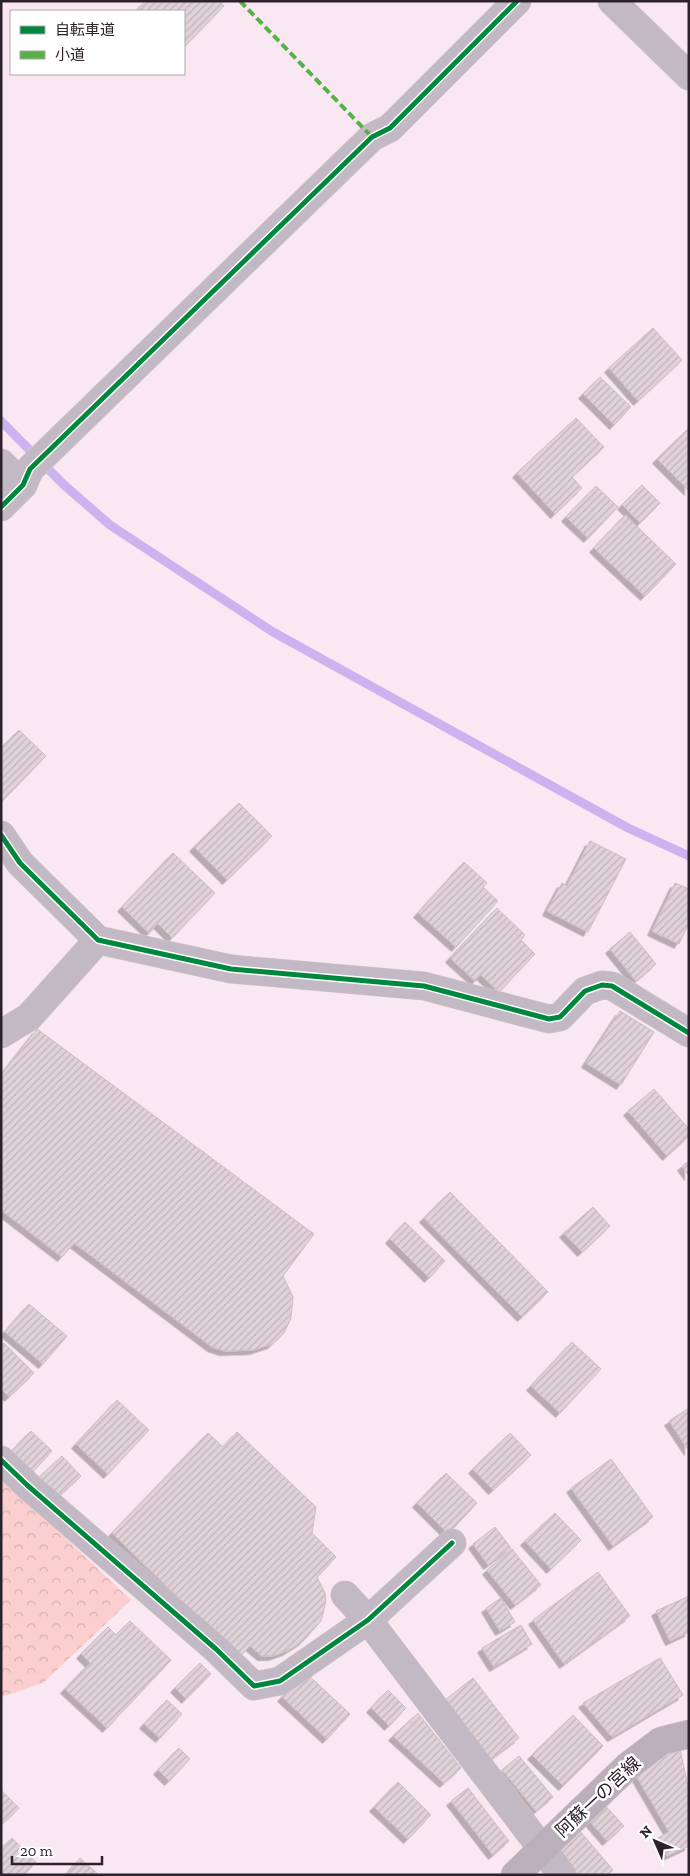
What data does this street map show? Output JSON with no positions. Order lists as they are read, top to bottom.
{
  "streets": {
    "main road": ["阿蘇一の宮線"]
  },
  "legend": ["自転車道", "小道"],
  "scale_bar": "20 m",
  "north": "top left"
}
